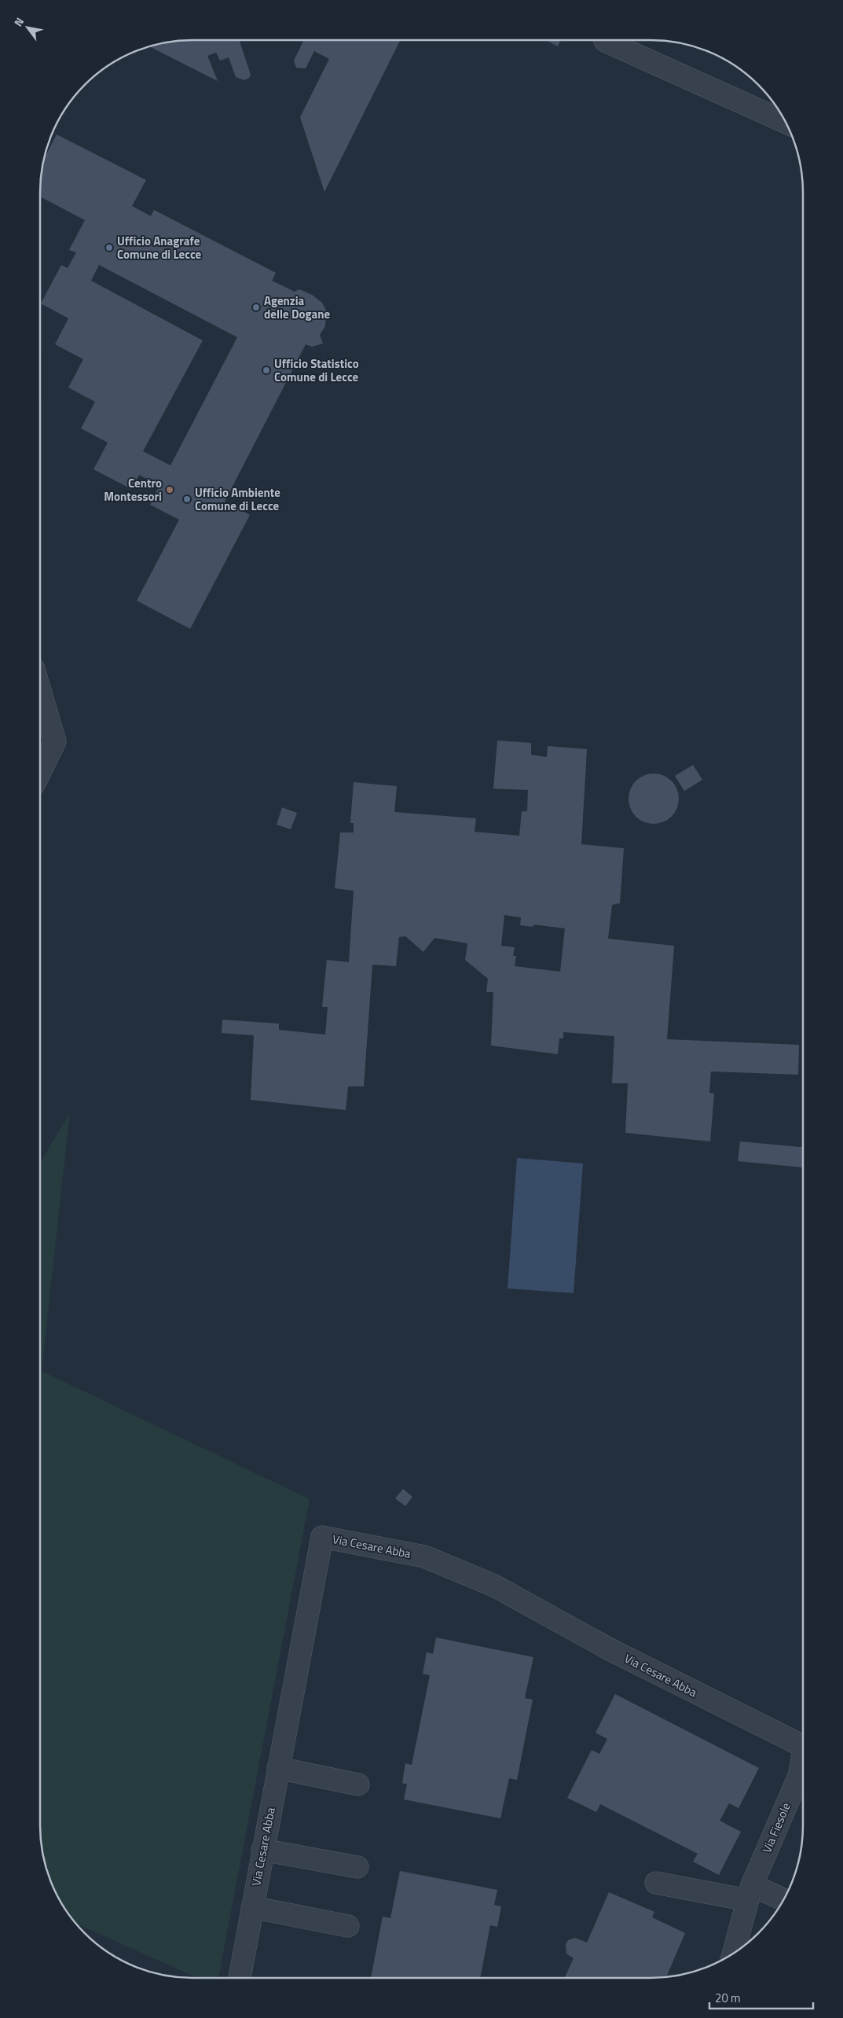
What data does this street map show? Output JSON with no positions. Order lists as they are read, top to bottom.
{
  "streets": {
    "street": ["Via Cesare Abba", "Via Fiesole"]
  },
  "places": [
    "Ufficio Anagrafe Comune di Lecce",
    "Agenzia delle Dogane",
    "Ufficio Statistico Comune di Lecce",
    "Centro Montessori",
    "Ufficio Ambiente Comune di Lecce"
  ],
  "scale_bar": "20 m",
  "north": "top left"
}
